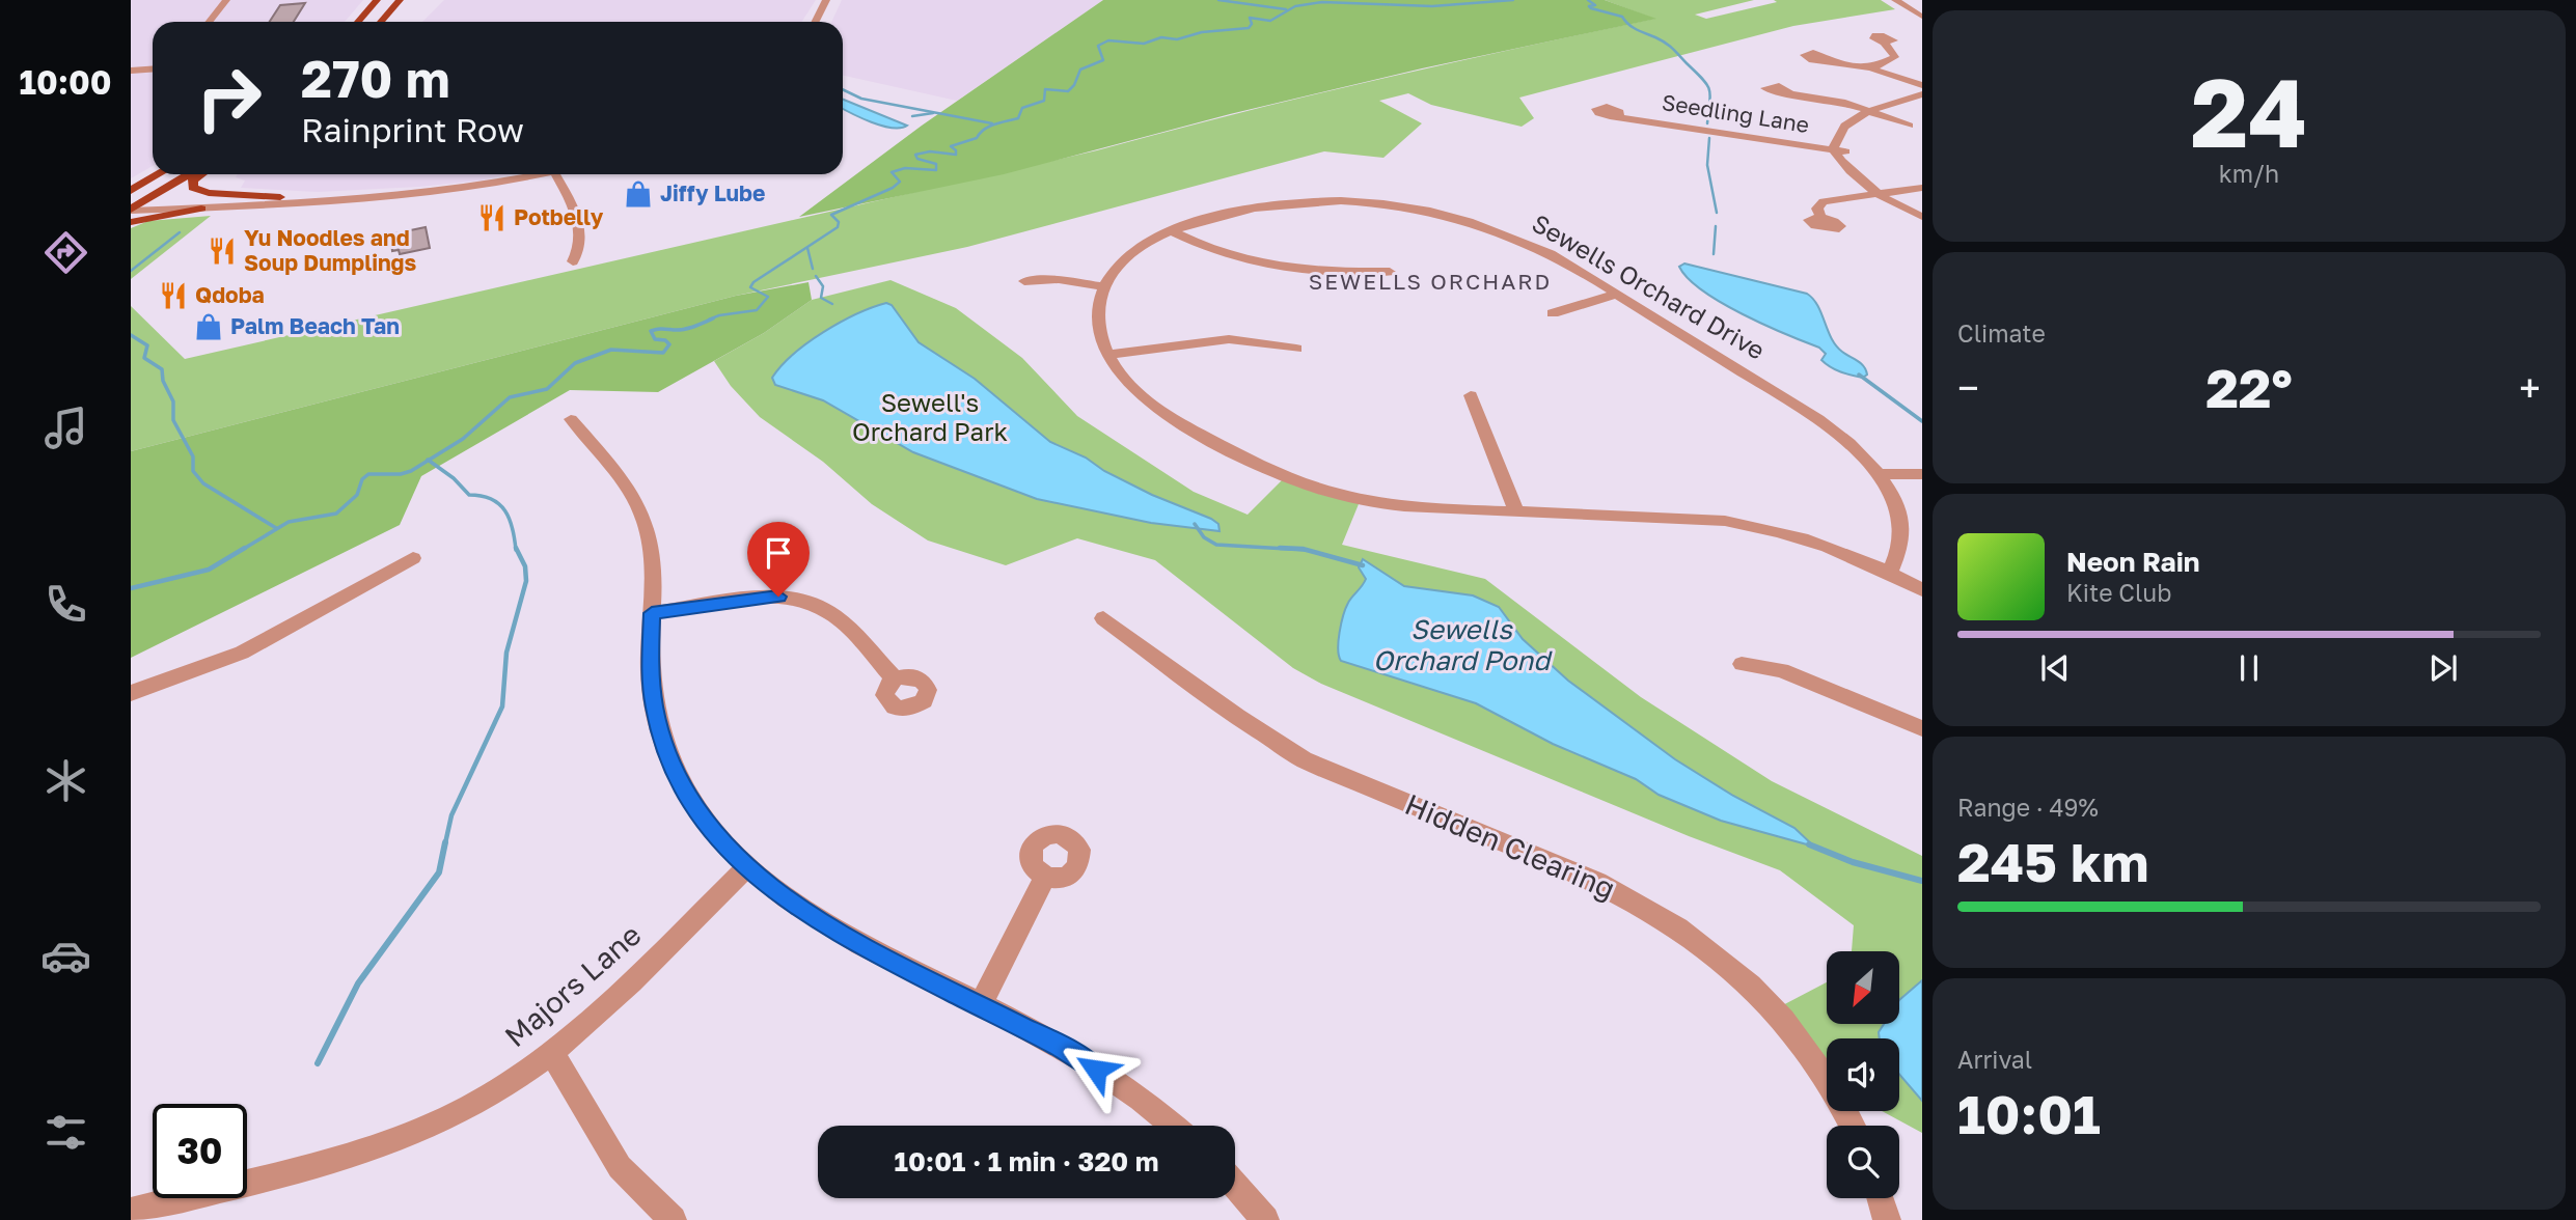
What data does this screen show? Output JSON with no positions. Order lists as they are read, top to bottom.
{
  "streets": {
    "street": [
      "Seedling Lane",
      "Sewells Orchard Drive",
      "Hidden Clearing",
      "Majors Lane"
    ]
  },
  "districts": ["SEWELLS ORCHARD"],
  "water": ["Sewells Orchard Pond"],
  "parks": ["Sewell's Orchard Park"],
  "places": {
    "shop": ["Jiffy Lube", "Palm Beach Tan"],
    "restaurant": ["Potbelly", "Yu Noodles and Soup Dumplings", "Qdoba"]
  },
  "north": "bottom left",
  "page": {
    "tabs": "10:00",
    "tile": [
      ["24", "km/h"],
      "Climate",
      ["Range · 49%", "245 km"],
      ["Arrival", "10:01"]
    ],
    "turn": ["270 m", "Rainprint Row"],
    "heat": ["−", "22°", "+"],
    "song": ["Neon Rain", "Kite Club"],
    "limit": "30",
    "trip": "10:01 · 1 min · 320 m"
  }
}
